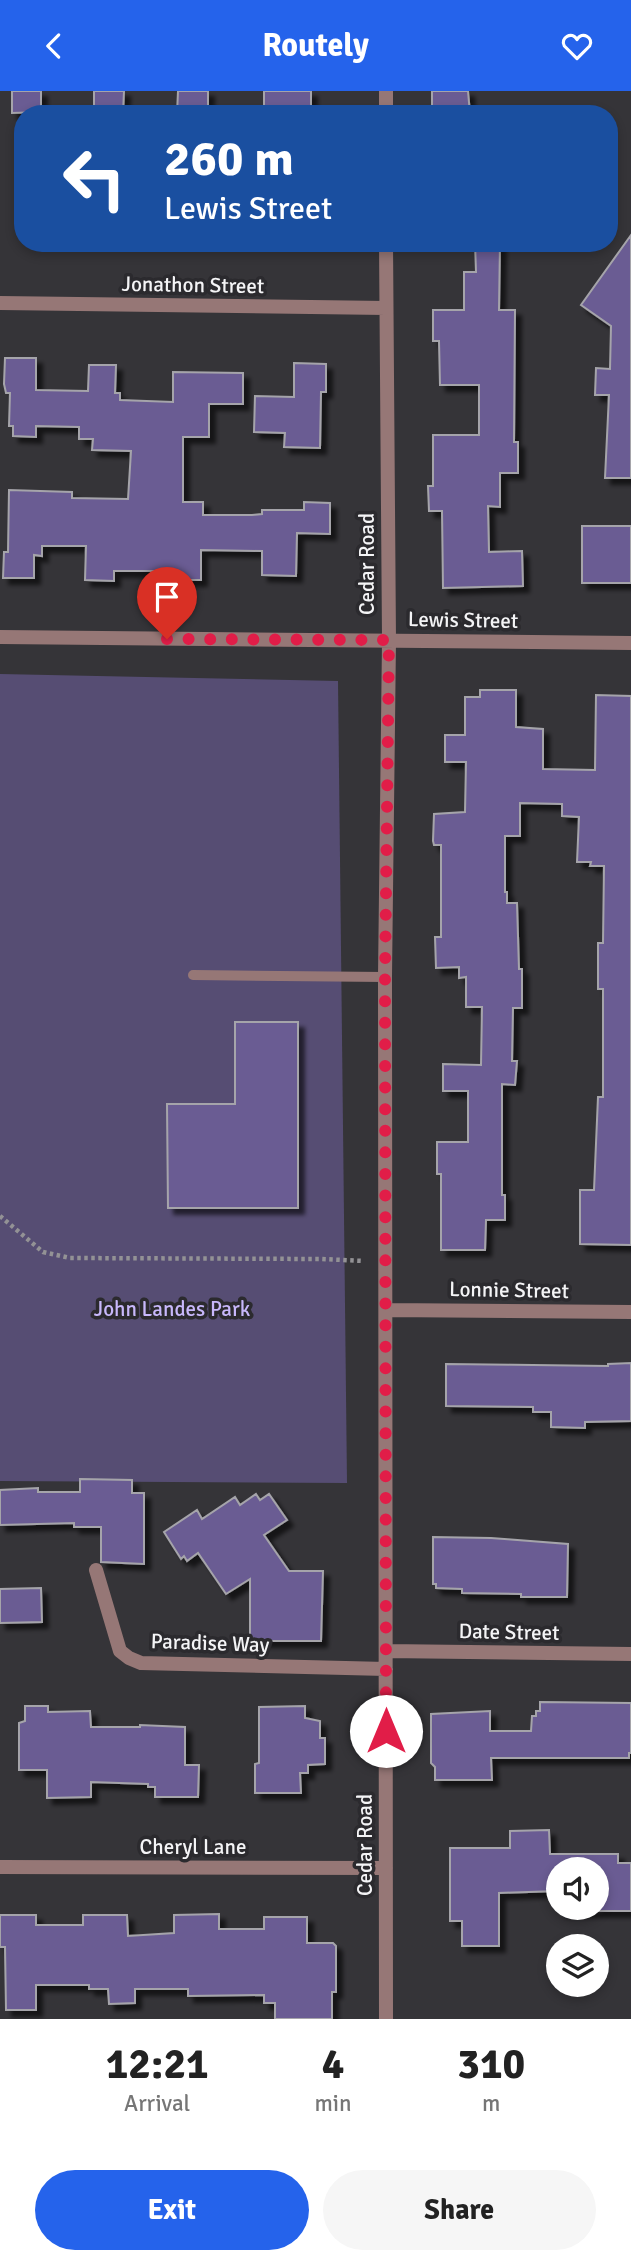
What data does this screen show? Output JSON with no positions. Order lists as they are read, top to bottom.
{
  "streets": {
    "street": [
      "Jonathon Street",
      "Cedar Road",
      "Lewis Street",
      "Lonnie Street",
      "Date Street",
      "Paradise Way",
      "Cheryl Lane"
    ]
  },
  "crossings": [
    ["Jonathon Street", "Cedar Road"],
    ["Cedar Road", "Lewis Street"],
    ["Cedar Road", "Lonnie Street"],
    ["Cedar Road", "Date Street"],
    ["Cedar Road", "Paradise Way"],
    ["Cedar Road", "Cheryl Lane"]
  ],
  "parks": ["John Landes Park"],
  "page": {
    "header": "Routely",
    "turn": ["260 m", "Lewis Street"],
    "eta": [
      "12:21",
      "Arrival",
      "4",
      "min",
      "310",
      "m"
    ],
    "buttons": ["Exit", "Share"]
  }
}
